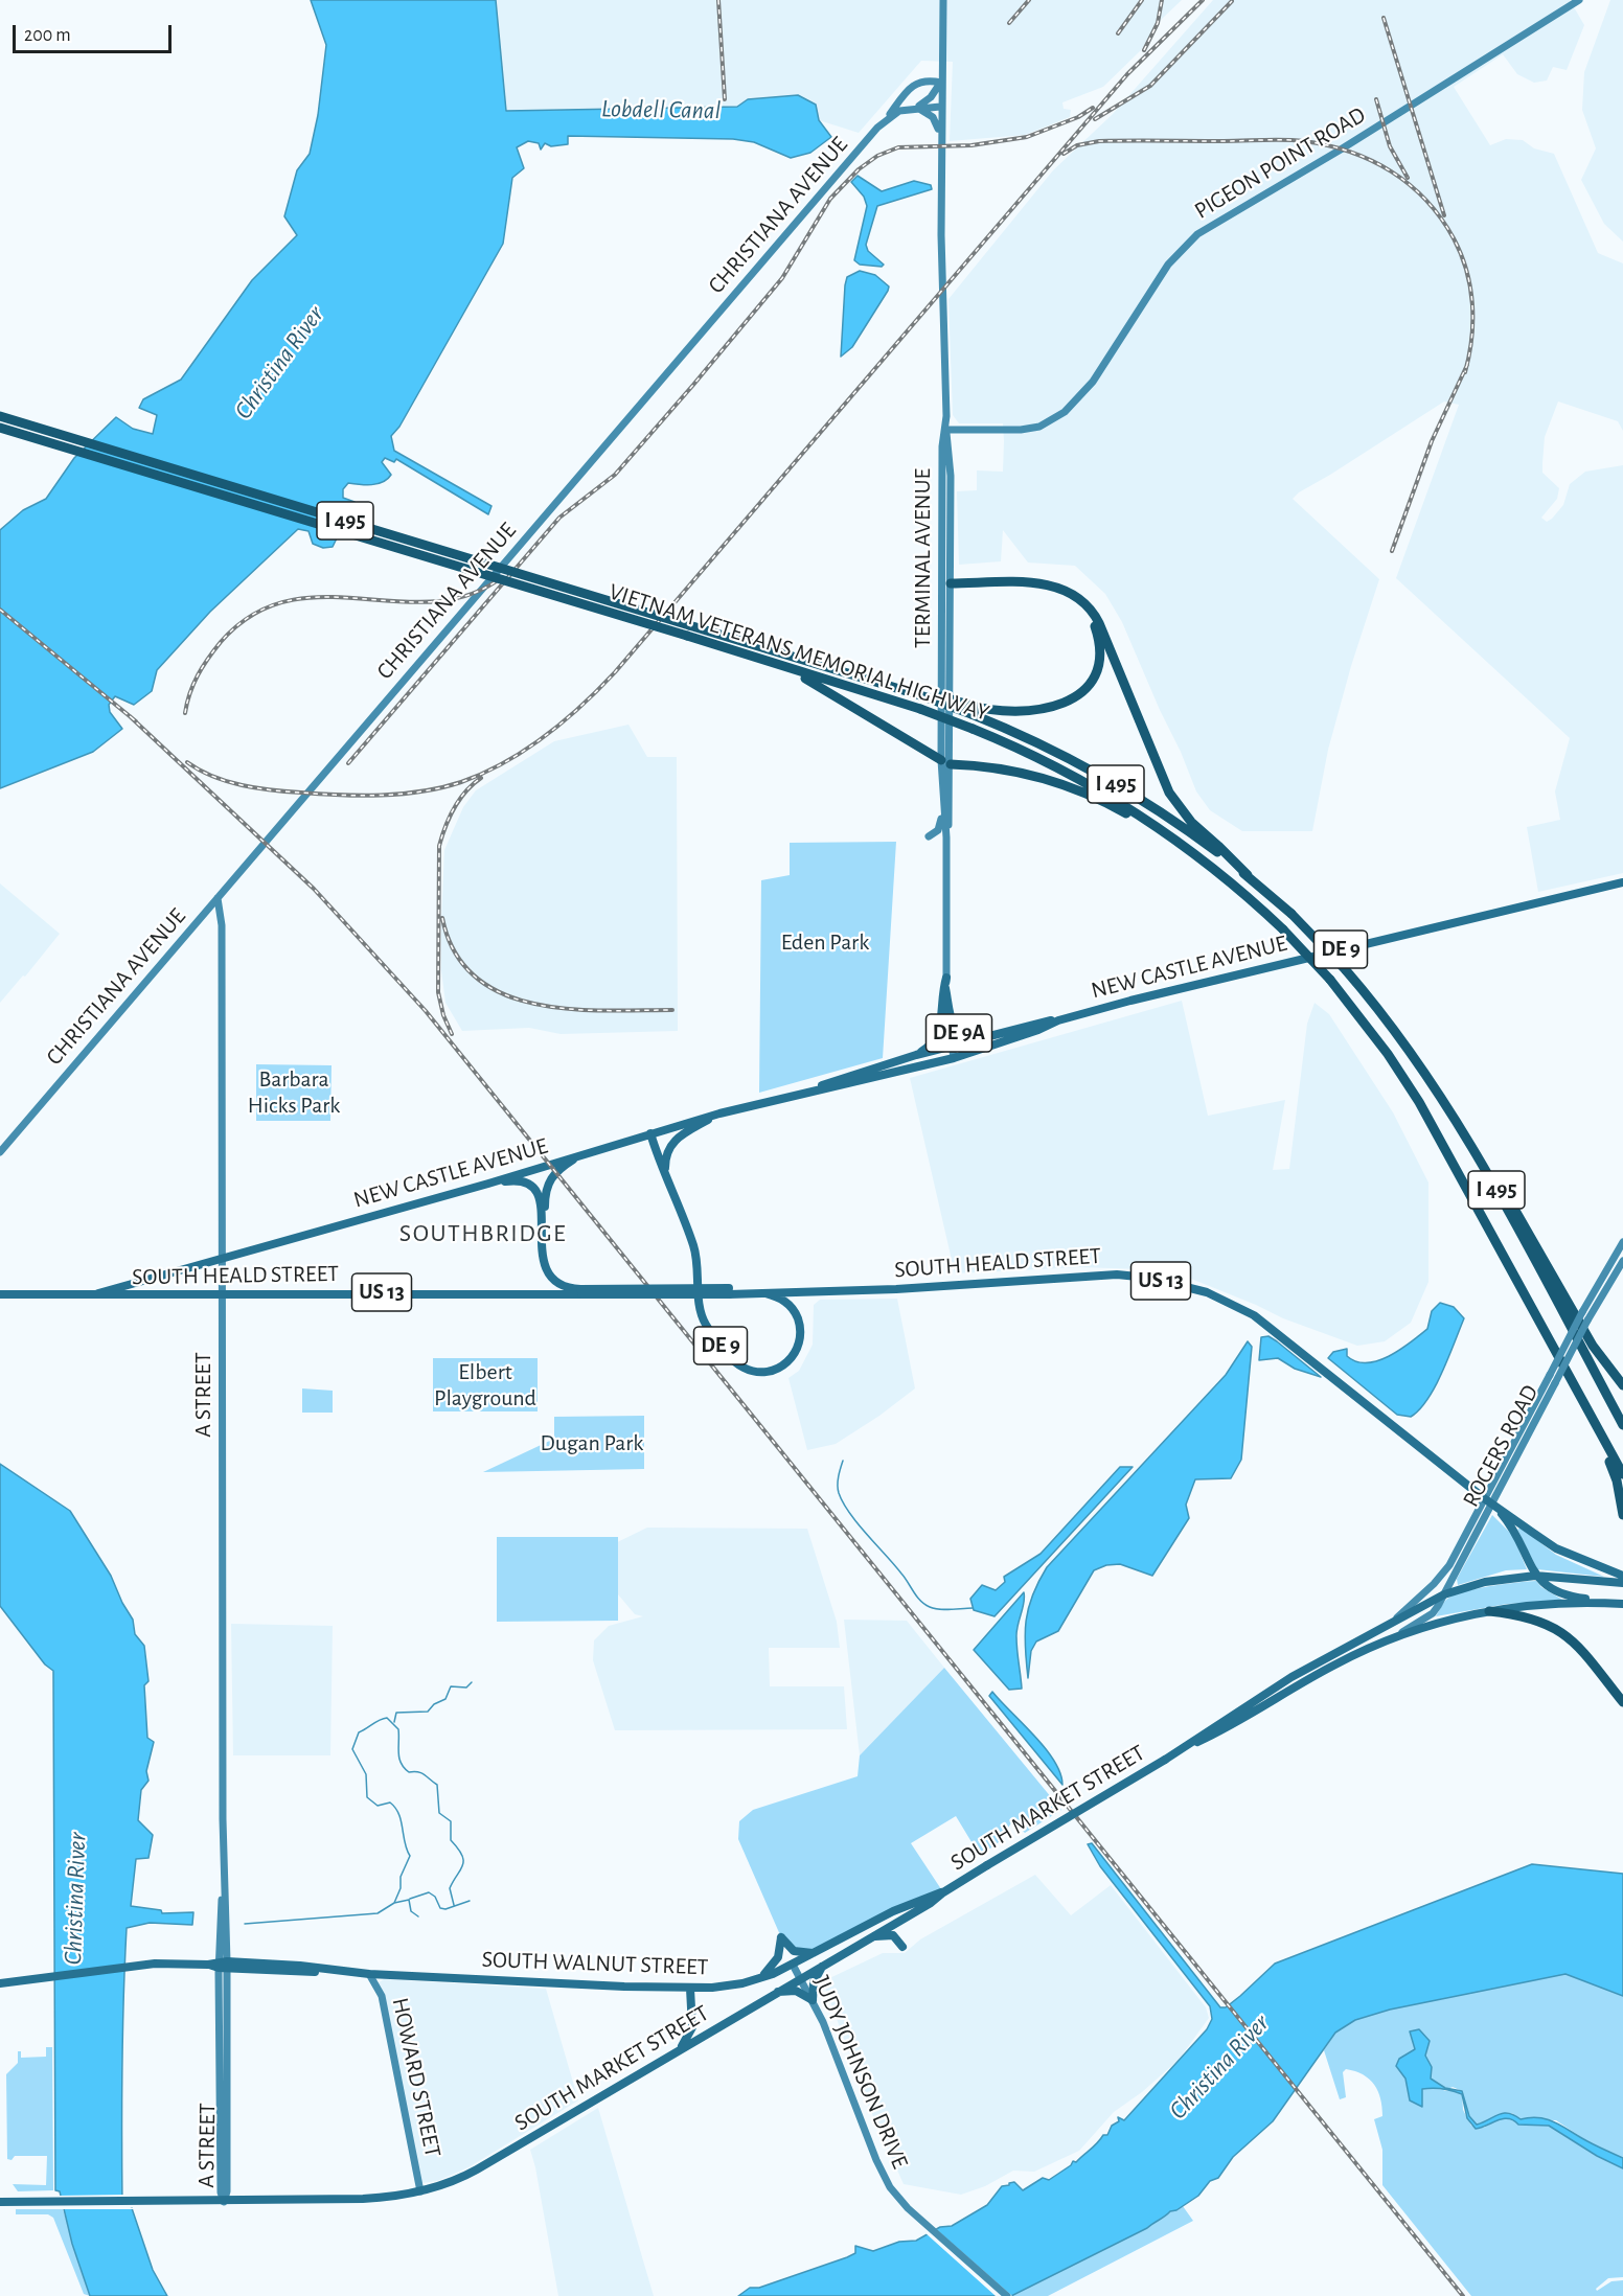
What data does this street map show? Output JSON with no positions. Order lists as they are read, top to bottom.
{
  "streets": {
    "highway": ["I 495", "VIETNAM VETERANS MEMORIAL HIGHWAY"],
    "main road": [
      "DE 9",
      "NEW CASTLE AVENUE",
      "DE 9A",
      "SOUTH HEALD STREET",
      "US 13",
      "SOUTH MARKET STREET",
      "SOUTH WALNUT STREET"
    ],
    "street": [
      "PIGEON POINT ROAD",
      "CHRISTIANA AVENUE",
      "TERMINAL AVENUE",
      "A STREET",
      "ROGERS ROAD",
      "JUDY JOHNSON DRIVE",
      "HOWARD STREET"
    ]
  },
  "crossings": [
    ["PIGEON POINT ROAD", "TERMINAL AVENUE"],
    ["CHRISTIANA AVENUE", "TERMINAL AVENUE"],
    ["CHRISTIANA AVENUE", "A STREET"],
    ["TERMINAL AVENUE", "NEW CASTLE AVENUE"],
    ["TERMINAL AVENUE", "DE 9A"],
    ["DE 9", "NEW CASTLE AVENUE"],
    ["DE 9", "SOUTH HEALD STREET"],
    ["NEW CASTLE AVENUE", "DE 9A"],
    ["NEW CASTLE AVENUE", "SOUTH HEALD STREET"],
    ["NEW CASTLE AVENUE", "US 13"],
    ["NEW CASTLE AVENUE", "A STREET"],
    ["SOUTH HEALD STREET", "US 13"],
    ["SOUTH HEALD STREET", "A STREET"],
    ["SOUTH HEALD STREET", "ROGERS ROAD"],
    ["SOUTH HEALD STREET", "SOUTH MARKET STREET"],
    ["A STREET", "SOUTH MARKET STREET"],
    ["A STREET", "SOUTH WALNUT STREET"],
    ["ROGERS ROAD", "SOUTH MARKET STREET"],
    ["SOUTH MARKET STREET", "SOUTH WALNUT STREET"],
    ["SOUTH MARKET STREET", "JUDY JOHNSON DRIVE"],
    ["SOUTH MARKET STREET", "HOWARD STREET"],
    ["SOUTH WALNUT STREET", "JUDY JOHNSON DRIVE"],
    ["SOUTH WALNUT STREET", "HOWARD STREET"]
  ],
  "districts": ["SOUTHBRIDGE"],
  "water": ["Lobdell Canal", "Christina River"],
  "parks": [
    "Eden Park",
    "Barbara Hicks Park",
    "Elbert Playground",
    "Dugan Park"
  ],
  "scale_bar": "200 m"
}
